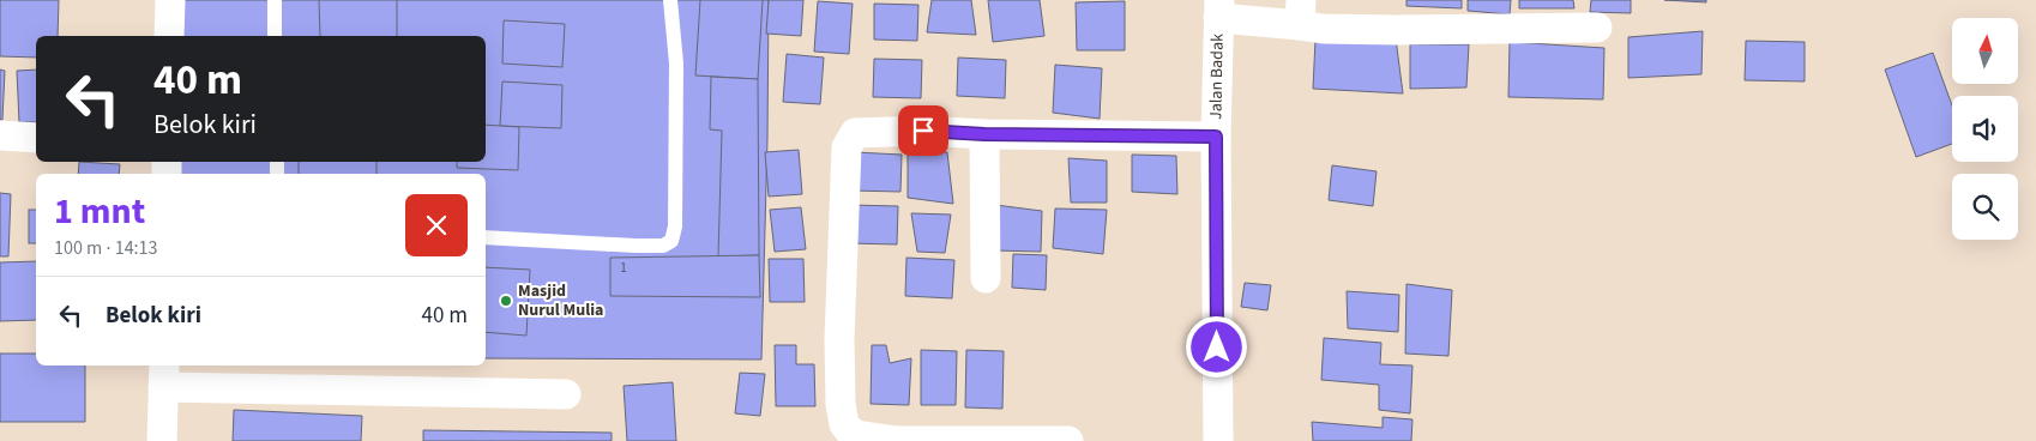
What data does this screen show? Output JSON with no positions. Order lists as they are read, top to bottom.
{
  "streets": {
    "street": ["Jalan Badak"]
  },
  "places": ["Masjid Nurul Mulia"],
  "house_numbers": ["1"],
  "north": "top",
  "page": {
    "turn": ["40 m", "Belok kiri"],
    "heading": ["1 mnt", "100 m · 14:13"],
    "list": [
      {
        "name": "Belok kiri",
        "value": "40 m"
      }
    ]
  }
}
